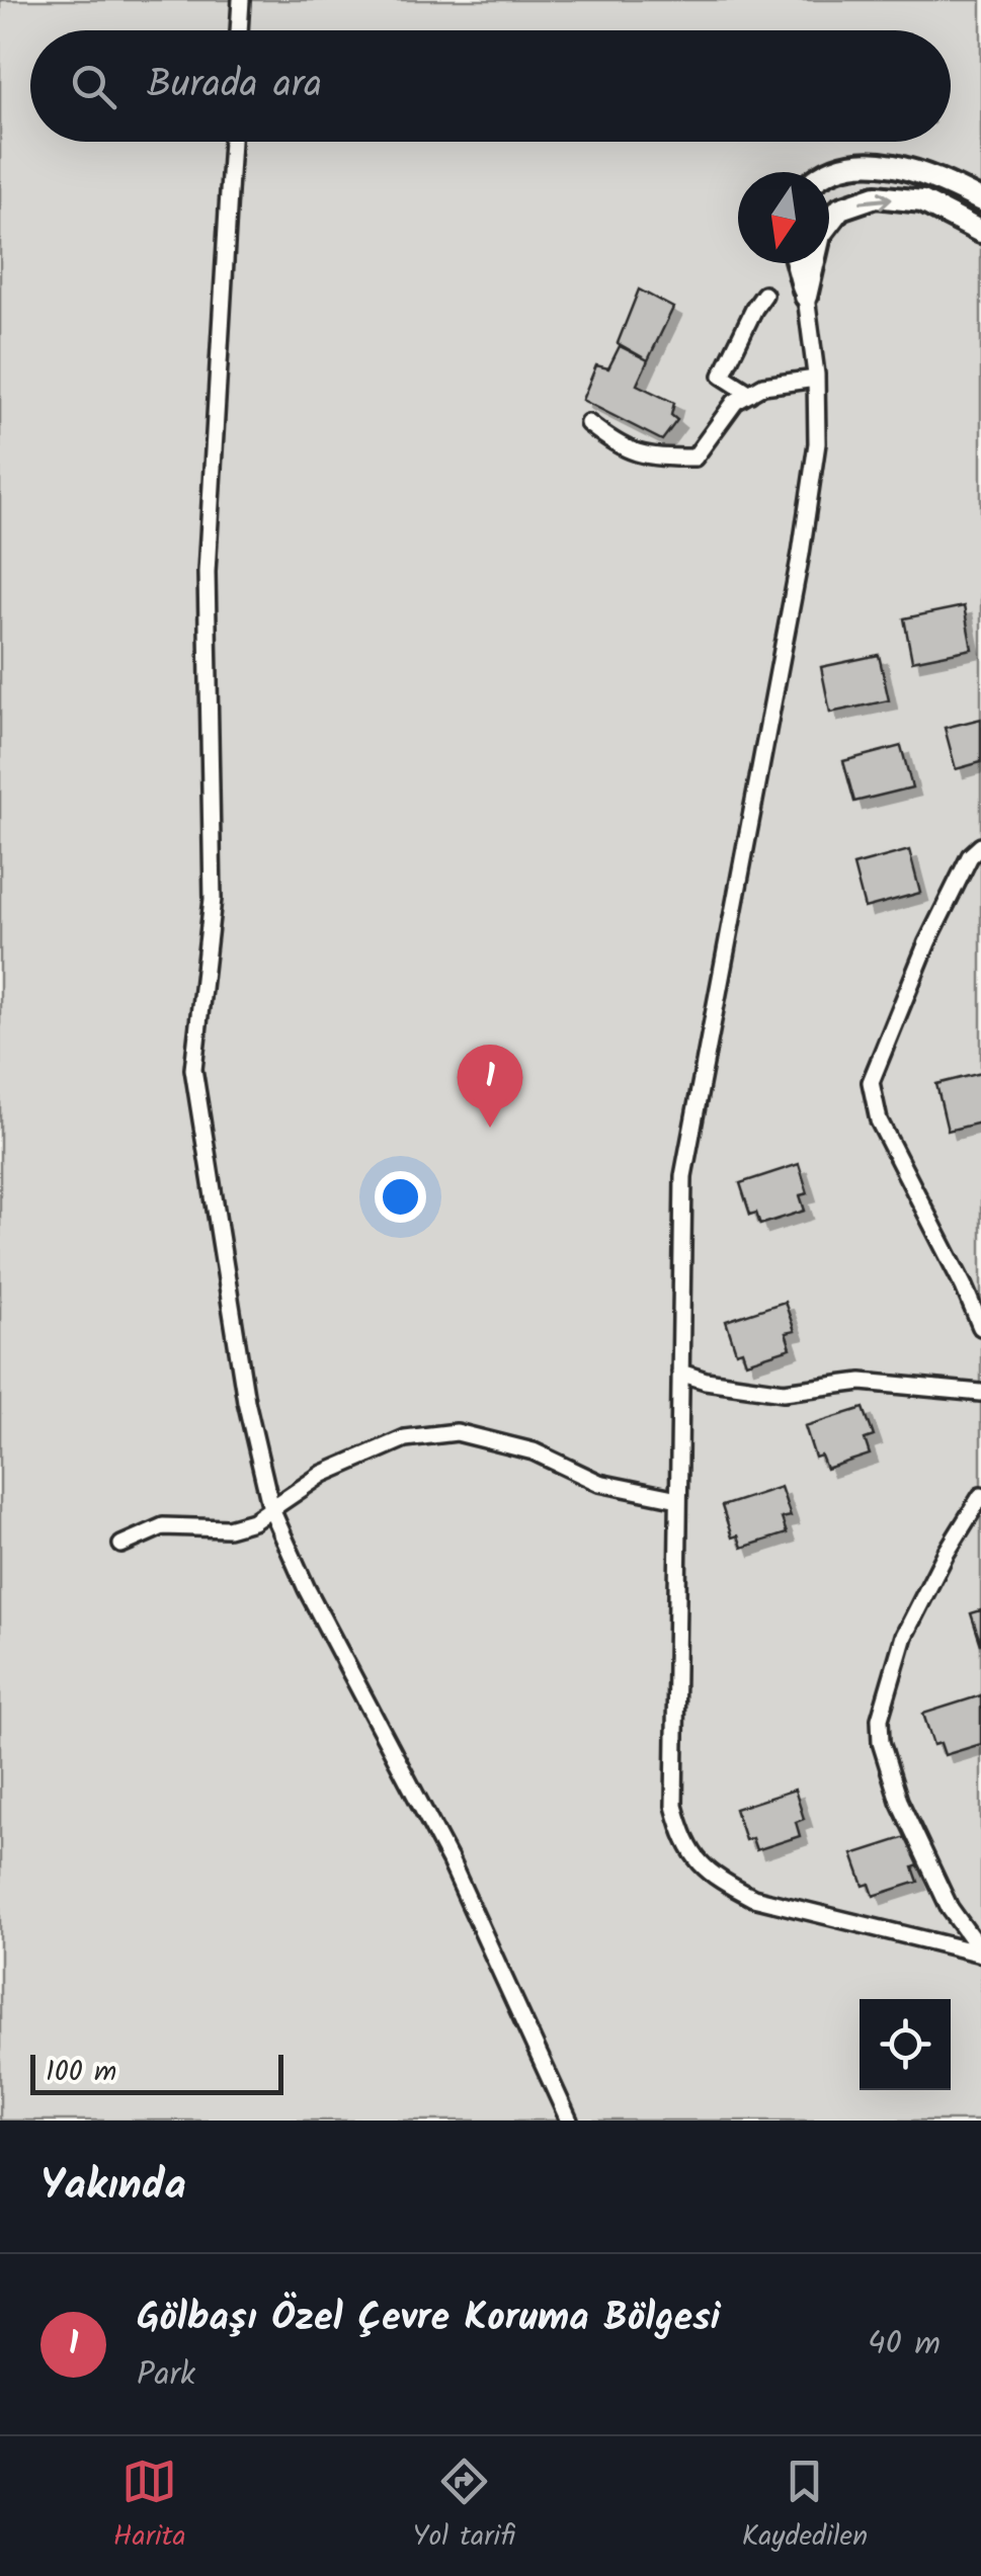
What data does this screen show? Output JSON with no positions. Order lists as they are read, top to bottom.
{
  "scale_bar": "100 m",
  "north": "bottom",
  "page": {
    "search": "Burada ara",
    "pins": "1",
    "scale": "100 m",
    "heading": "Yakında",
    "list": [
      {
        "mark": "1",
        "name": "Gölbaşı Özel Çevre Koruma Bölgesi",
        "note": "Park",
        "value": "40 m"
      }
    ],
    "nav": ["Harita", "Yol tarifi", "Kaydedilen"]
  }
}
